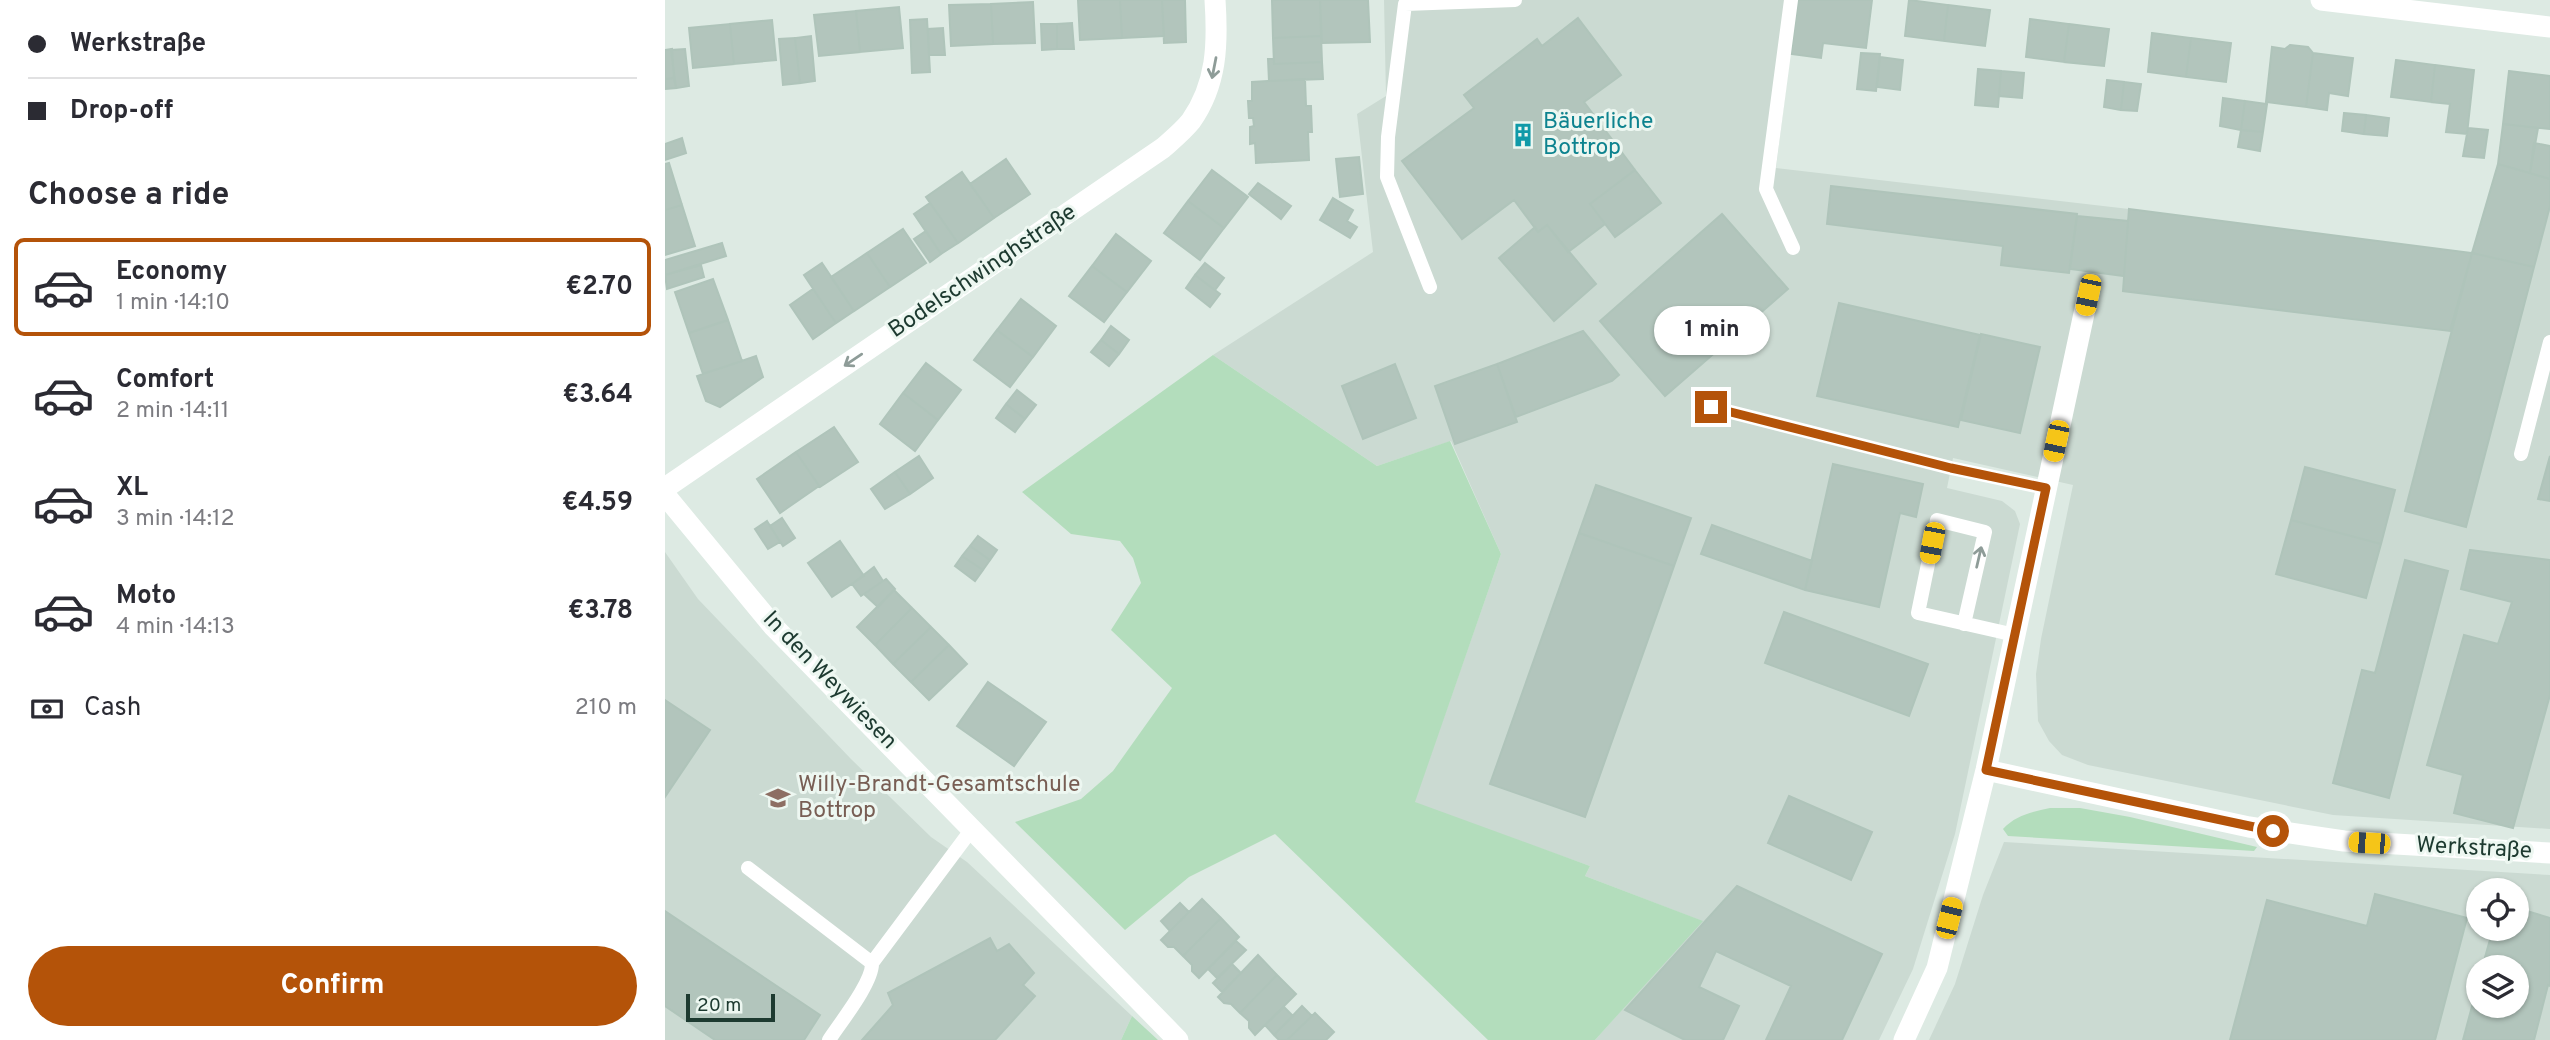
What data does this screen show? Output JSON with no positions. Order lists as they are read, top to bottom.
{
  "streets": {
    "street": ["Bodelschwinghstraße", "In den Weywiesen", "Werkstraße"]
  },
  "one_way": ["Bodelschwinghstraße"],
  "places": {
    "building": ["Bäuerliche Bottrop"],
    "school or university": ["Willy-Brandt-Gesamtschule Bottrop"]
  },
  "scale_bar": "20 m",
  "page": {
    "banner": ["Werkstraße", "Drop-off"],
    "heading": "Choose a ride",
    "list": [
      {
        "name": "Economy",
        "note": "1 min · 14:10",
        "value": "€2.70"
      },
      {
        "name": "Comfort",
        "note": "2 min · 14:11",
        "value": "€3.64"
      },
      {
        "name": "XL",
        "note": "3 min · 14:12",
        "value": "€4.59"
      },
      {
        "name": "Moto",
        "note": "4 min · 14:13",
        "value": "€3.78"
      }
    ],
    "bubble": "1 min",
    "pay": ["Cash", "210 m"],
    "buttons": "Confirm",
    "scale": "20 m"
  }
}
